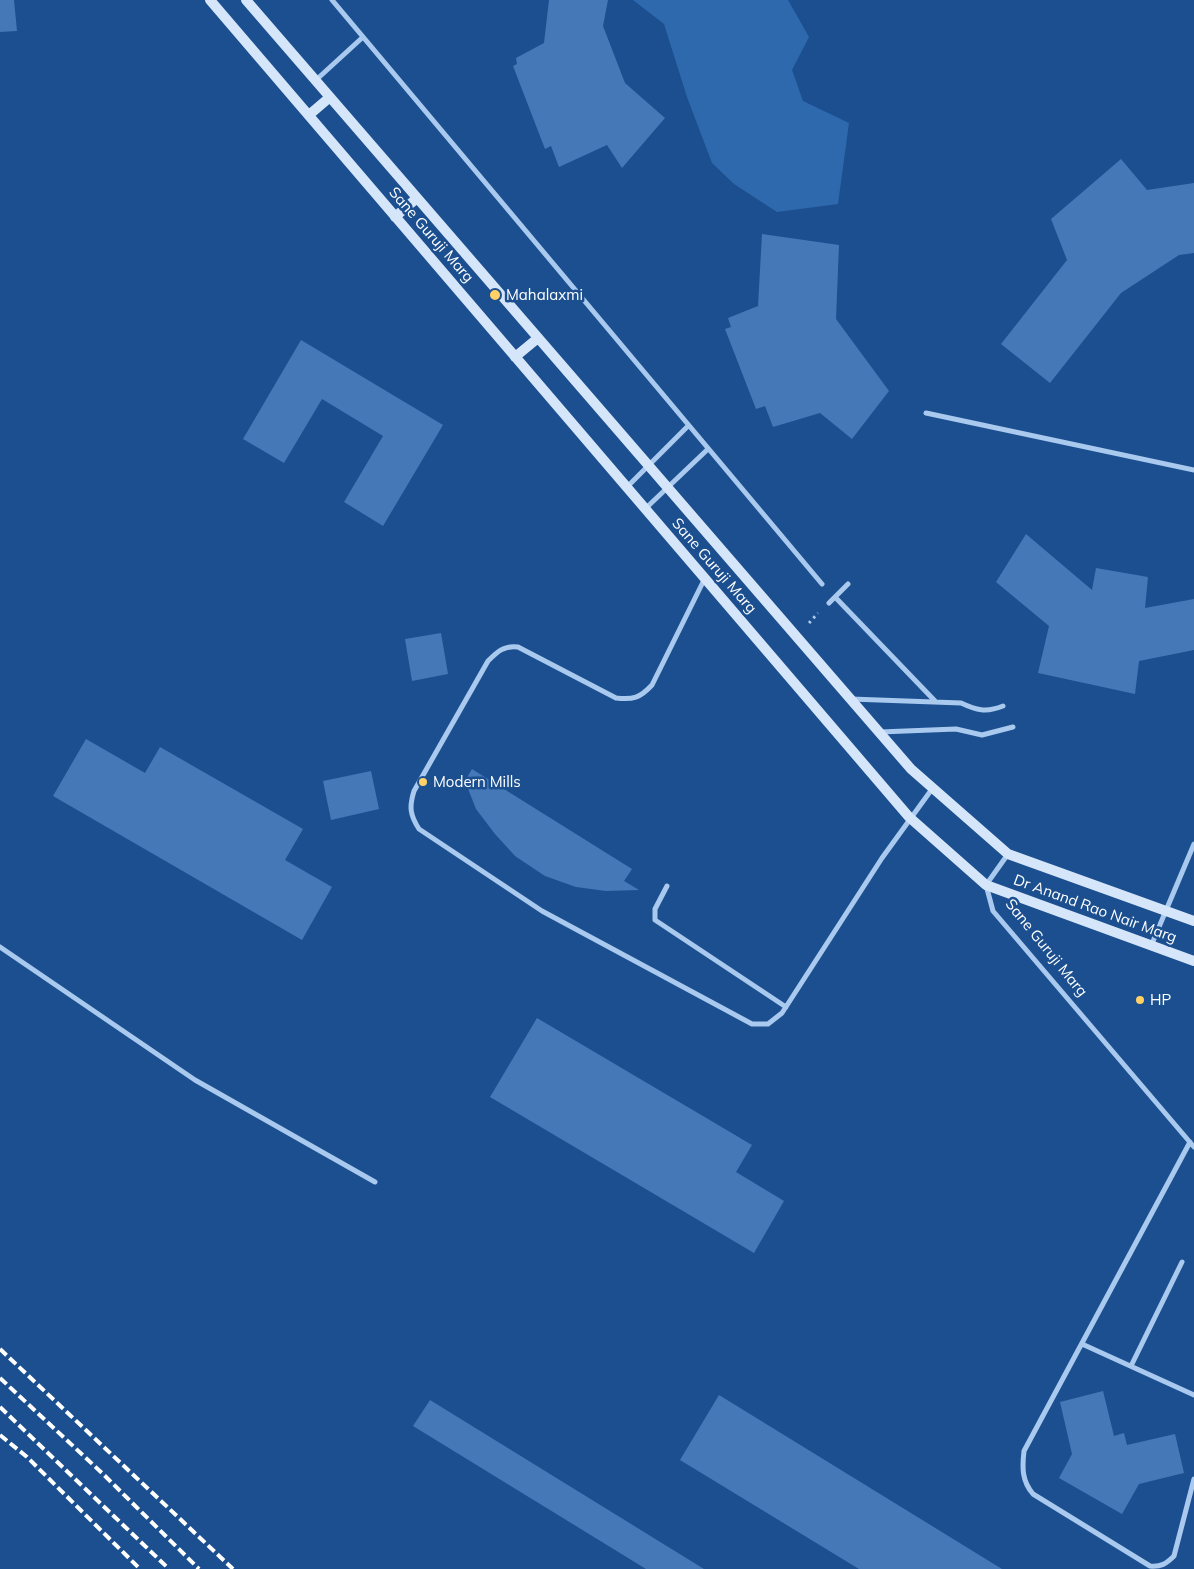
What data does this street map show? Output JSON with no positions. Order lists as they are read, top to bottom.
{
  "streets": {
    "main road": ["Sane Guruji Marg", "Dr Anand Rao Nair Marg"]
  },
  "crossings": [
    ["Sane Guruji Marg", "Dr Anand Rao Nair Marg"]
  ],
  "places": ["Mahalaxmi", "Modern Mills", "HP"]
}
